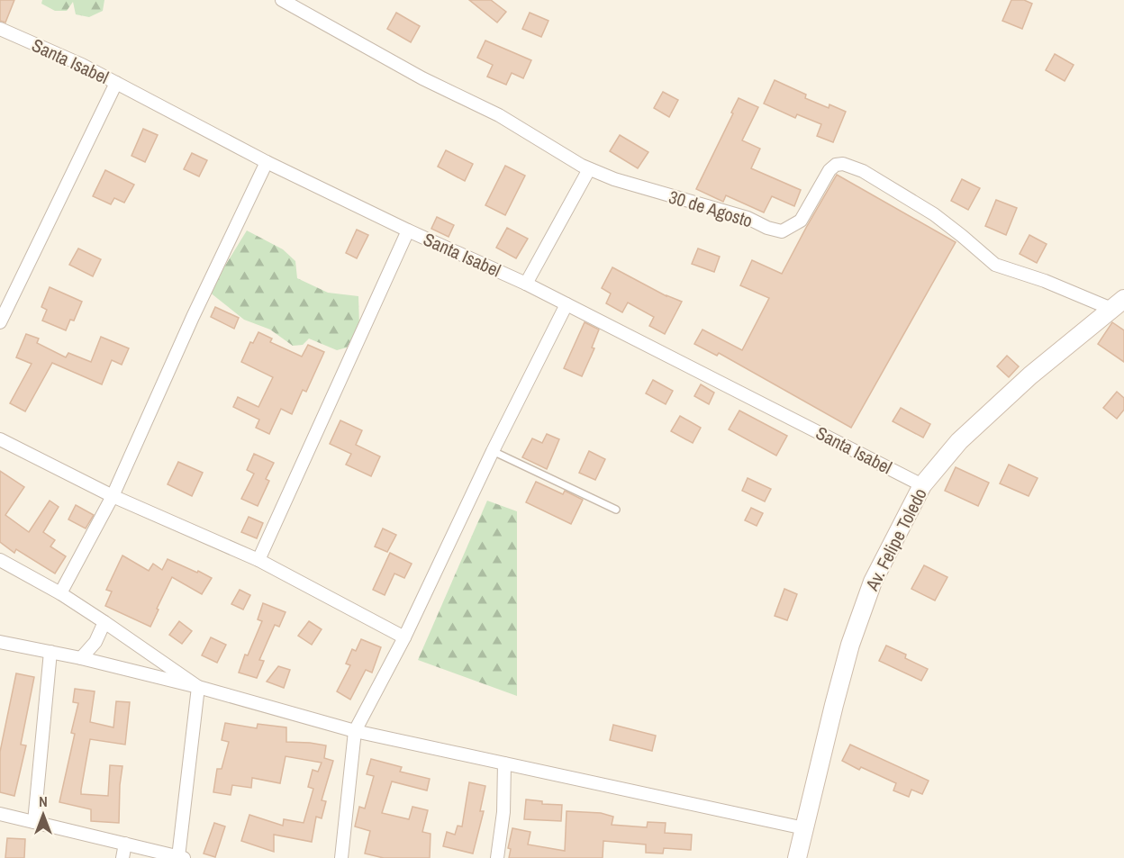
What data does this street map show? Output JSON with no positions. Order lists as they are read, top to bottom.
{
  "streets": {
    "main road": ["Av. Felipe Toledo"],
    "street": ["Santa Isabel", "30 de Agosto"]
  },
  "crossings": [
    ["Santa Isabel", "Av. Felipe Toledo"],
    ["30 de Agosto", "Av. Felipe Toledo"]
  ],
  "north": "top"
}
